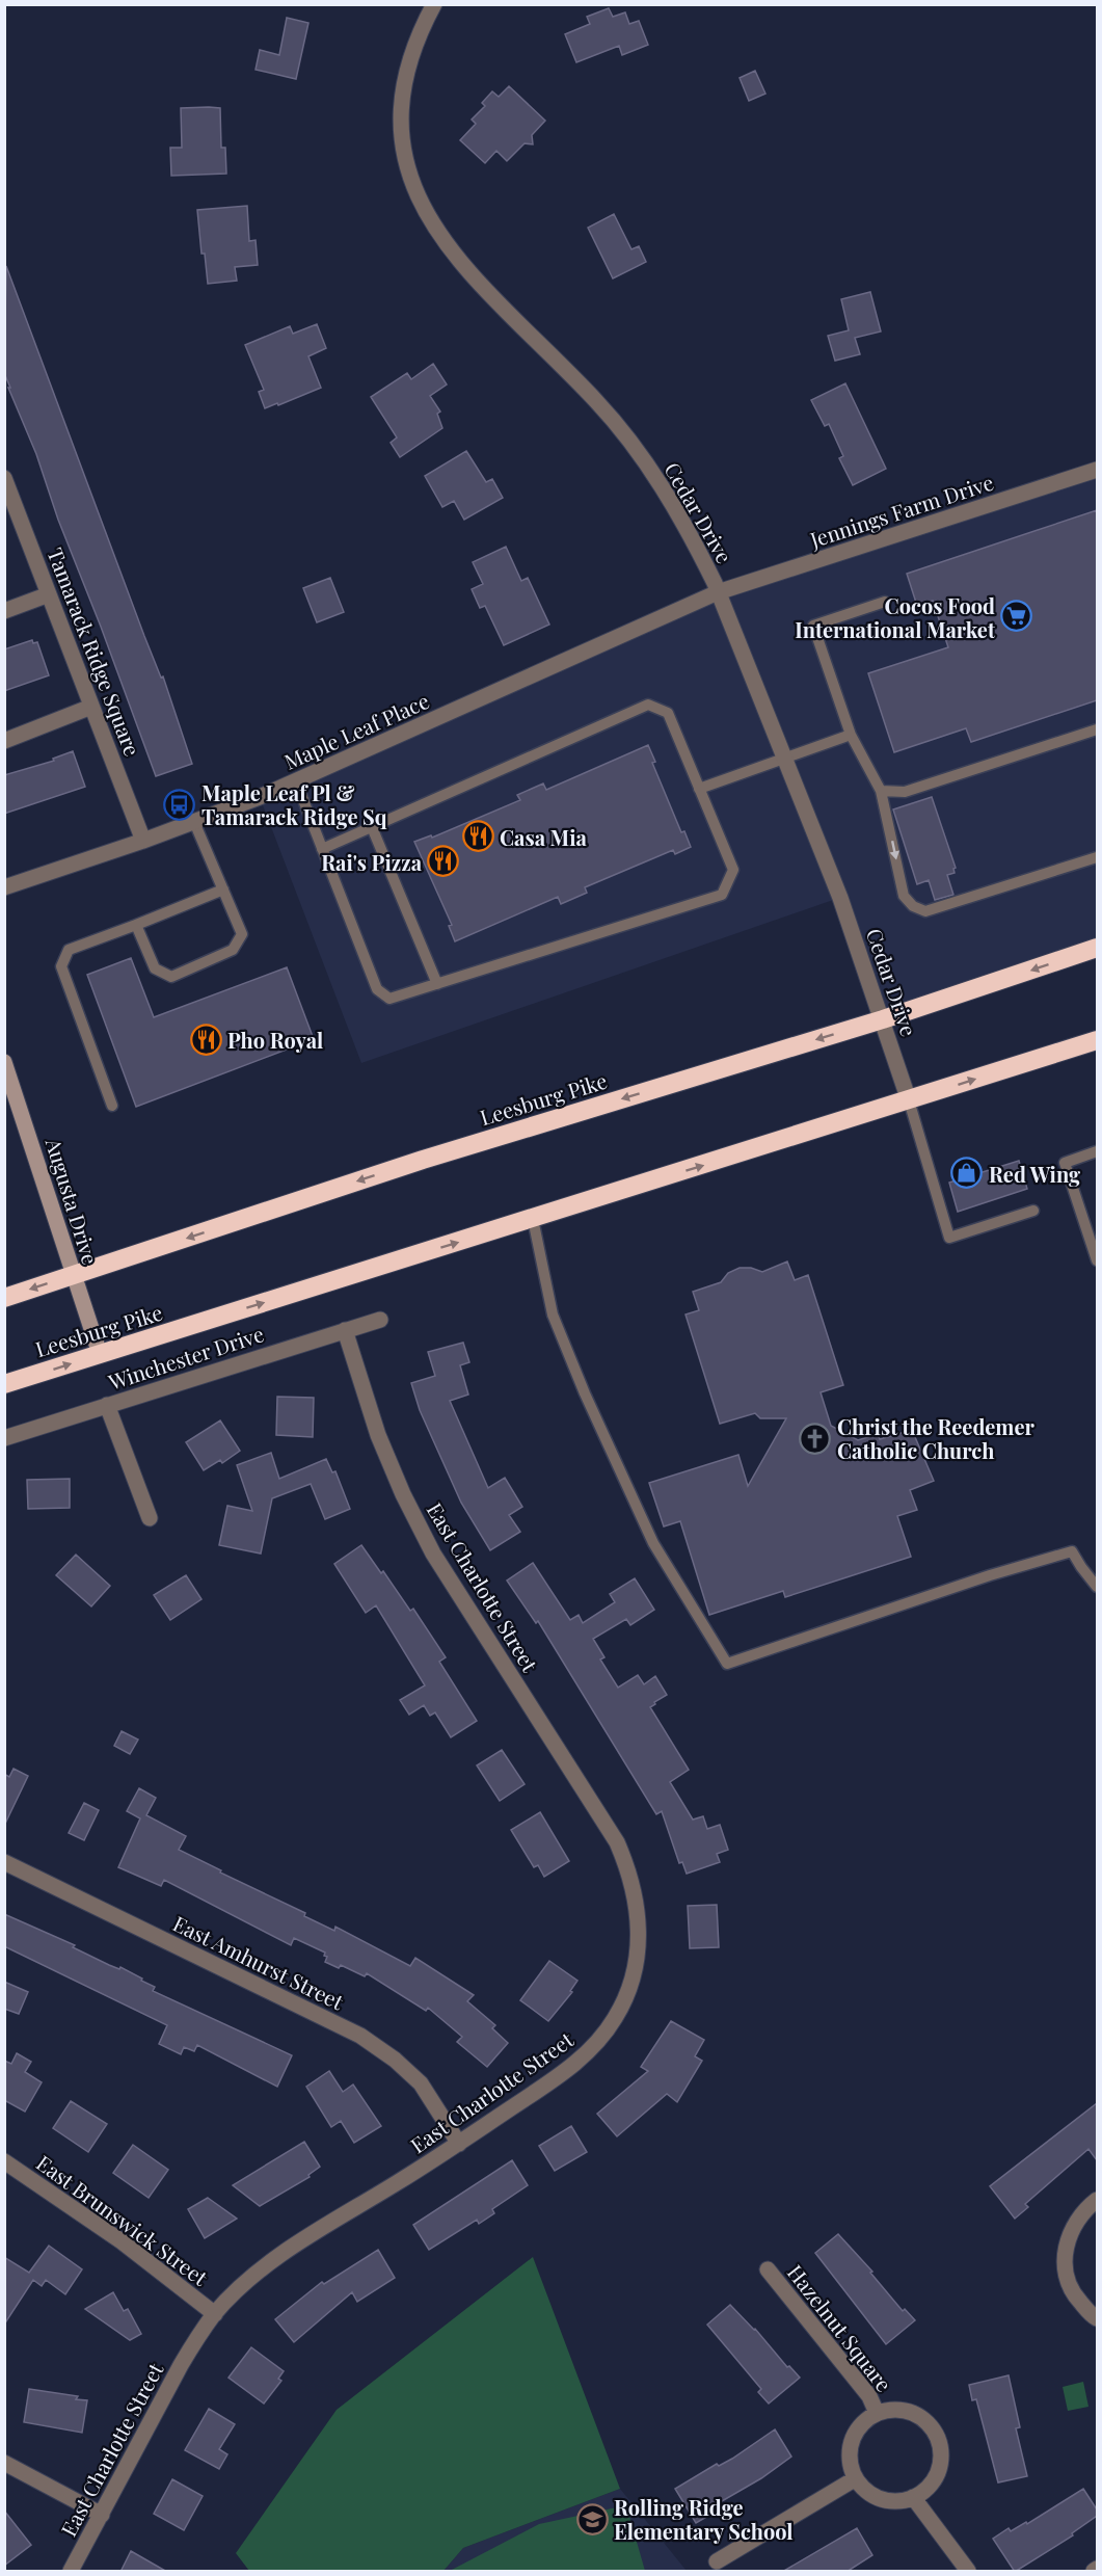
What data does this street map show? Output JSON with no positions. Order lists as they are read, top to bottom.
{
  "streets": {
    "highway": ["Leesburg Pike"],
    "street": [
      "Jennings Farm Drive",
      "Cedar Drive",
      "Tamarack Ridge Square",
      "Maple Leaf Place",
      "Augusta Drive",
      "Winchester Drive",
      "East Charlotte Street",
      "East Amhurst Street",
      "East Brunswick Street",
      "Hazelnut Square"
    ]
  },
  "crossings": [
    ["Jennings Farm Drive", "Cedar Drive"],
    ["Jennings Farm Drive", "Maple Leaf Place"],
    ["Cedar Drive", "Maple Leaf Place"],
    ["Cedar Drive", "Leesburg Pike"],
    ["Tamarack Ridge Square", "Maple Leaf Place"],
    ["Leesburg Pike", "Augusta Drive"],
    ["Winchester Drive", "East Charlotte Street"],
    ["East Charlotte Street", "East Amhurst Street"],
    ["East Charlotte Street", "East Brunswick Street"]
  ],
  "places": {
    "supermarket": ["Cocos Food International Market"],
    "bus stop": ["Maple Leaf Pl & Tamarack Ridge Sq"],
    "restaurant": ["Casa Mia", "Rai's Pizza", "Pho Royal"],
    "shop": ["Red Wing"],
    "church": ["Christ the Reedemer Catholic Church"],
    "school or university": ["Rolling Ridge Elementary School"]
  }
}
